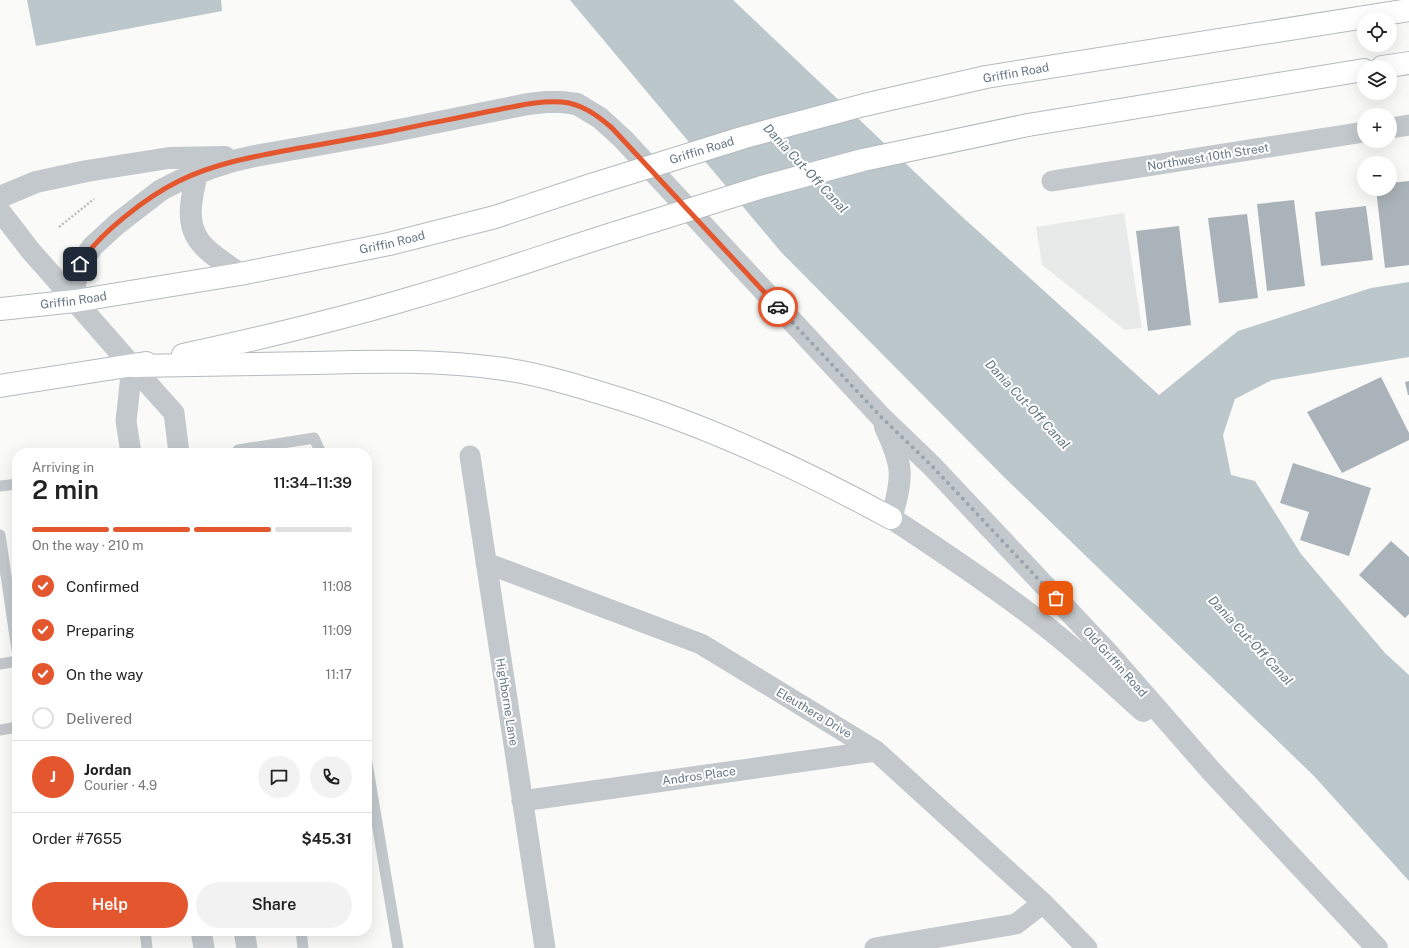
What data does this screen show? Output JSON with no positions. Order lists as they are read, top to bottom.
{
  "streets": {
    "main road": ["Griffin Road"],
    "street": [
      "Northwest 10th Street",
      "Old Griffin Road",
      "Highborne Lane",
      "Eleuthera Drive",
      "Andros Place"
    ]
  },
  "crossings": [
    ["Griffin Road", "Old Griffin Road"],
    ["Highborne Lane", "Eleuthera Drive"],
    ["Highborne Lane", "Andros Place"],
    ["Eleuthera Drive", "Andros Place"]
  ],
  "water": ["Dania Cut-Off Canal"],
  "page": {
    "map_buttons": ["+", "−"],
    "heading": ["2 min", "Arriving in", "11:34–11:39"],
    "panel": [
      "Jordan",
      "Courier · 4.9",
      "Order #7655",
      "$45.31"
    ],
    "bar": "On the way · 210 m",
    "list": [
      ["Confirmed", "11:08"],
      ["Preparing", "11:09"],
      ["On the way", "11:17"],
      "Delivered"
    ],
    "round": "J",
    "buttons": ["Help", "Share"]
  }
}
